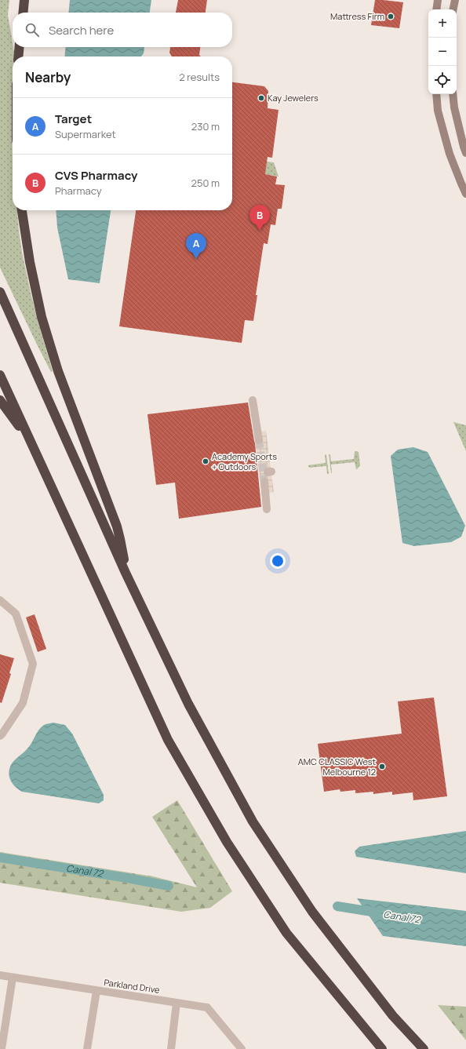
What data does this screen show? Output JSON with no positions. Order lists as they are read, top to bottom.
{
  "streets": {
    "street": ["Parkland Drive"]
  },
  "water": ["Canal 72"],
  "places": [
    "Mattress Firm",
    "Kay Jewelers",
    "Academy Sports + Outdoors",
    "AMC CLASSIC West Melbourne 12"
  ],
  "page": {
    "map_buttons": ["+", "−"],
    "search": "Search here",
    "heading": ["Nearby", "2 results"],
    "list": [
      {
        "mark": "A",
        "name": "Target",
        "note": "Supermarket",
        "value": "230 m"
      },
      {
        "mark": "B",
        "name": "CVS Pharmacy",
        "note": "Pharmacy",
        "value": "250 m"
      }
    ],
    "pins": ["B", "A"]
  }
}
